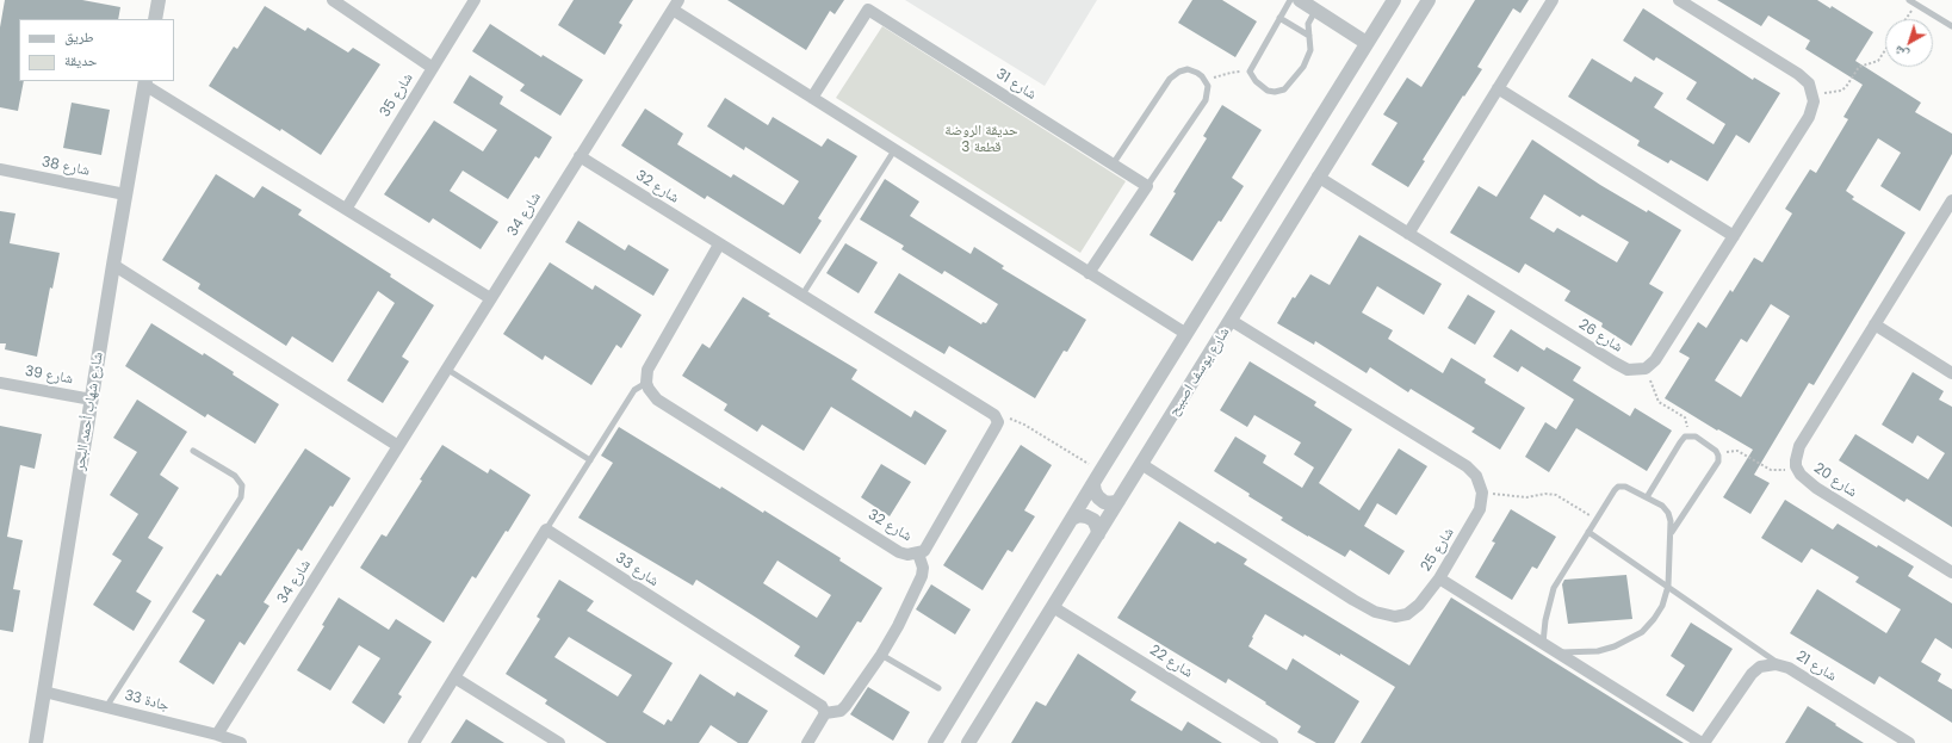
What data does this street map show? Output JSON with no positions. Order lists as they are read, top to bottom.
{
  "streets": {
    "street": [
      "شارع 31",
      "شارع 35",
      "شارع 38",
      "شارع 32",
      "شارع 34",
      "شارع 26",
      "شارع يوسف اصبيح",
      "شارع 39",
      "شارع شهاب أحمد البحر",
      "شارع 20",
      "شارع 25",
      "شارع 33",
      "شارع 22",
      "شارع 21",
      "جادة 33"
    ]
  },
  "crossings": [
    ["شارع 38", "شارع شهاب أحمد البحر"],
    ["شارع 32", "شارع 34"],
    ["شارع 34", "جادة 33"],
    ["شارع 26", "شارع يوسف اصبيح"],
    ["شارع يوسف اصبيح", "شارع 25"],
    ["شارع يوسف اصبيح", "شارع 22"],
    ["شارع 39", "شارع شهاب أحمد البحر"],
    ["شارع شهاب أحمد البحر", "جادة 33"]
  ],
  "parks": ["حديقة الروضة قطعة 3"],
  "legend": ["طريق", "حديقة"],
  "north": "bottom left"
}
